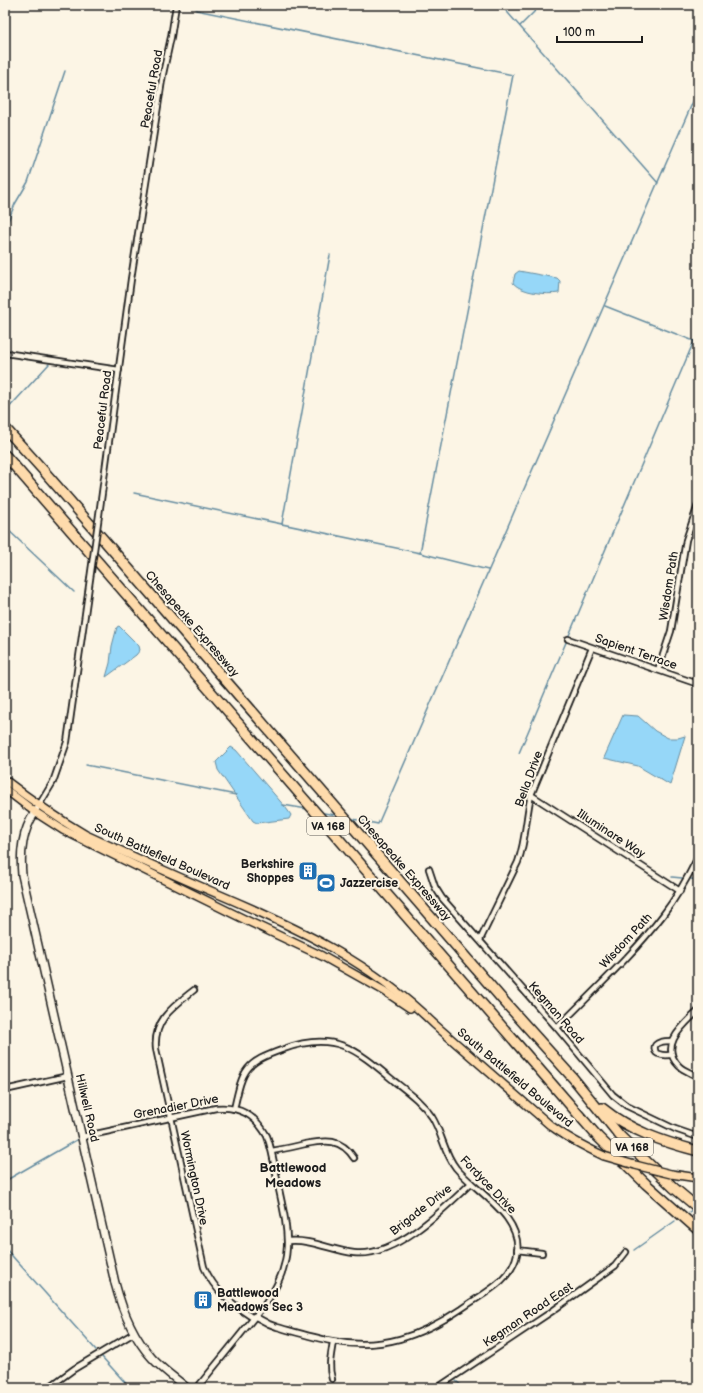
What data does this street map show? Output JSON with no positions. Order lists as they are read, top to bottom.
{
  "streets": {
    "highway": ["Chesapeake Expressway", "VA 168"],
    "main road": ["South Battlefield Boulevard"],
    "street": [
      "Peaceful Road",
      "Wisdom Path",
      "Sapient Terrace",
      "Bella Drive",
      "Illuminare Way",
      "Kegman Road",
      "Grenadier Drive",
      "Hillwell Road",
      "Wormington Drive",
      "Fordyce Drive",
      "Brigade Drive",
      "Kegman Road East"
    ]
  },
  "crossings": [
    ["Peaceful Road", "South Battlefield Boulevard"],
    ["Peaceful Road", "Hillwell Road"],
    ["Wisdom Path", "Sapient Terrace"],
    ["Wisdom Path", "Illuminare Way"],
    ["Wisdom Path", "Kegman Road"],
    ["Sapient Terrace", "Bella Drive"],
    ["Bella Drive", "Illuminare Way"],
    ["Bella Drive", "Kegman Road"],
    ["South Battlefield Boulevard", "Hillwell Road"],
    ["Grenadier Drive", "Hillwell Road"],
    ["Grenadier Drive", "Wormington Drive"],
    ["Grenadier Drive", "Fordyce Drive"],
    ["Grenadier Drive", "Brigade Drive"],
    ["Wormington Drive", "Fordyce Drive"],
    ["Fordyce Drive", "Brigade Drive"]
  ],
  "districts": ["Battlewood Meadows"],
  "places": {
    "building": ["Berkshire Shoppes", "Battlewood Meadows Sec 3"],
    "sports": ["Jazzercise"]
  },
  "scale_bar": "100 m"
}
